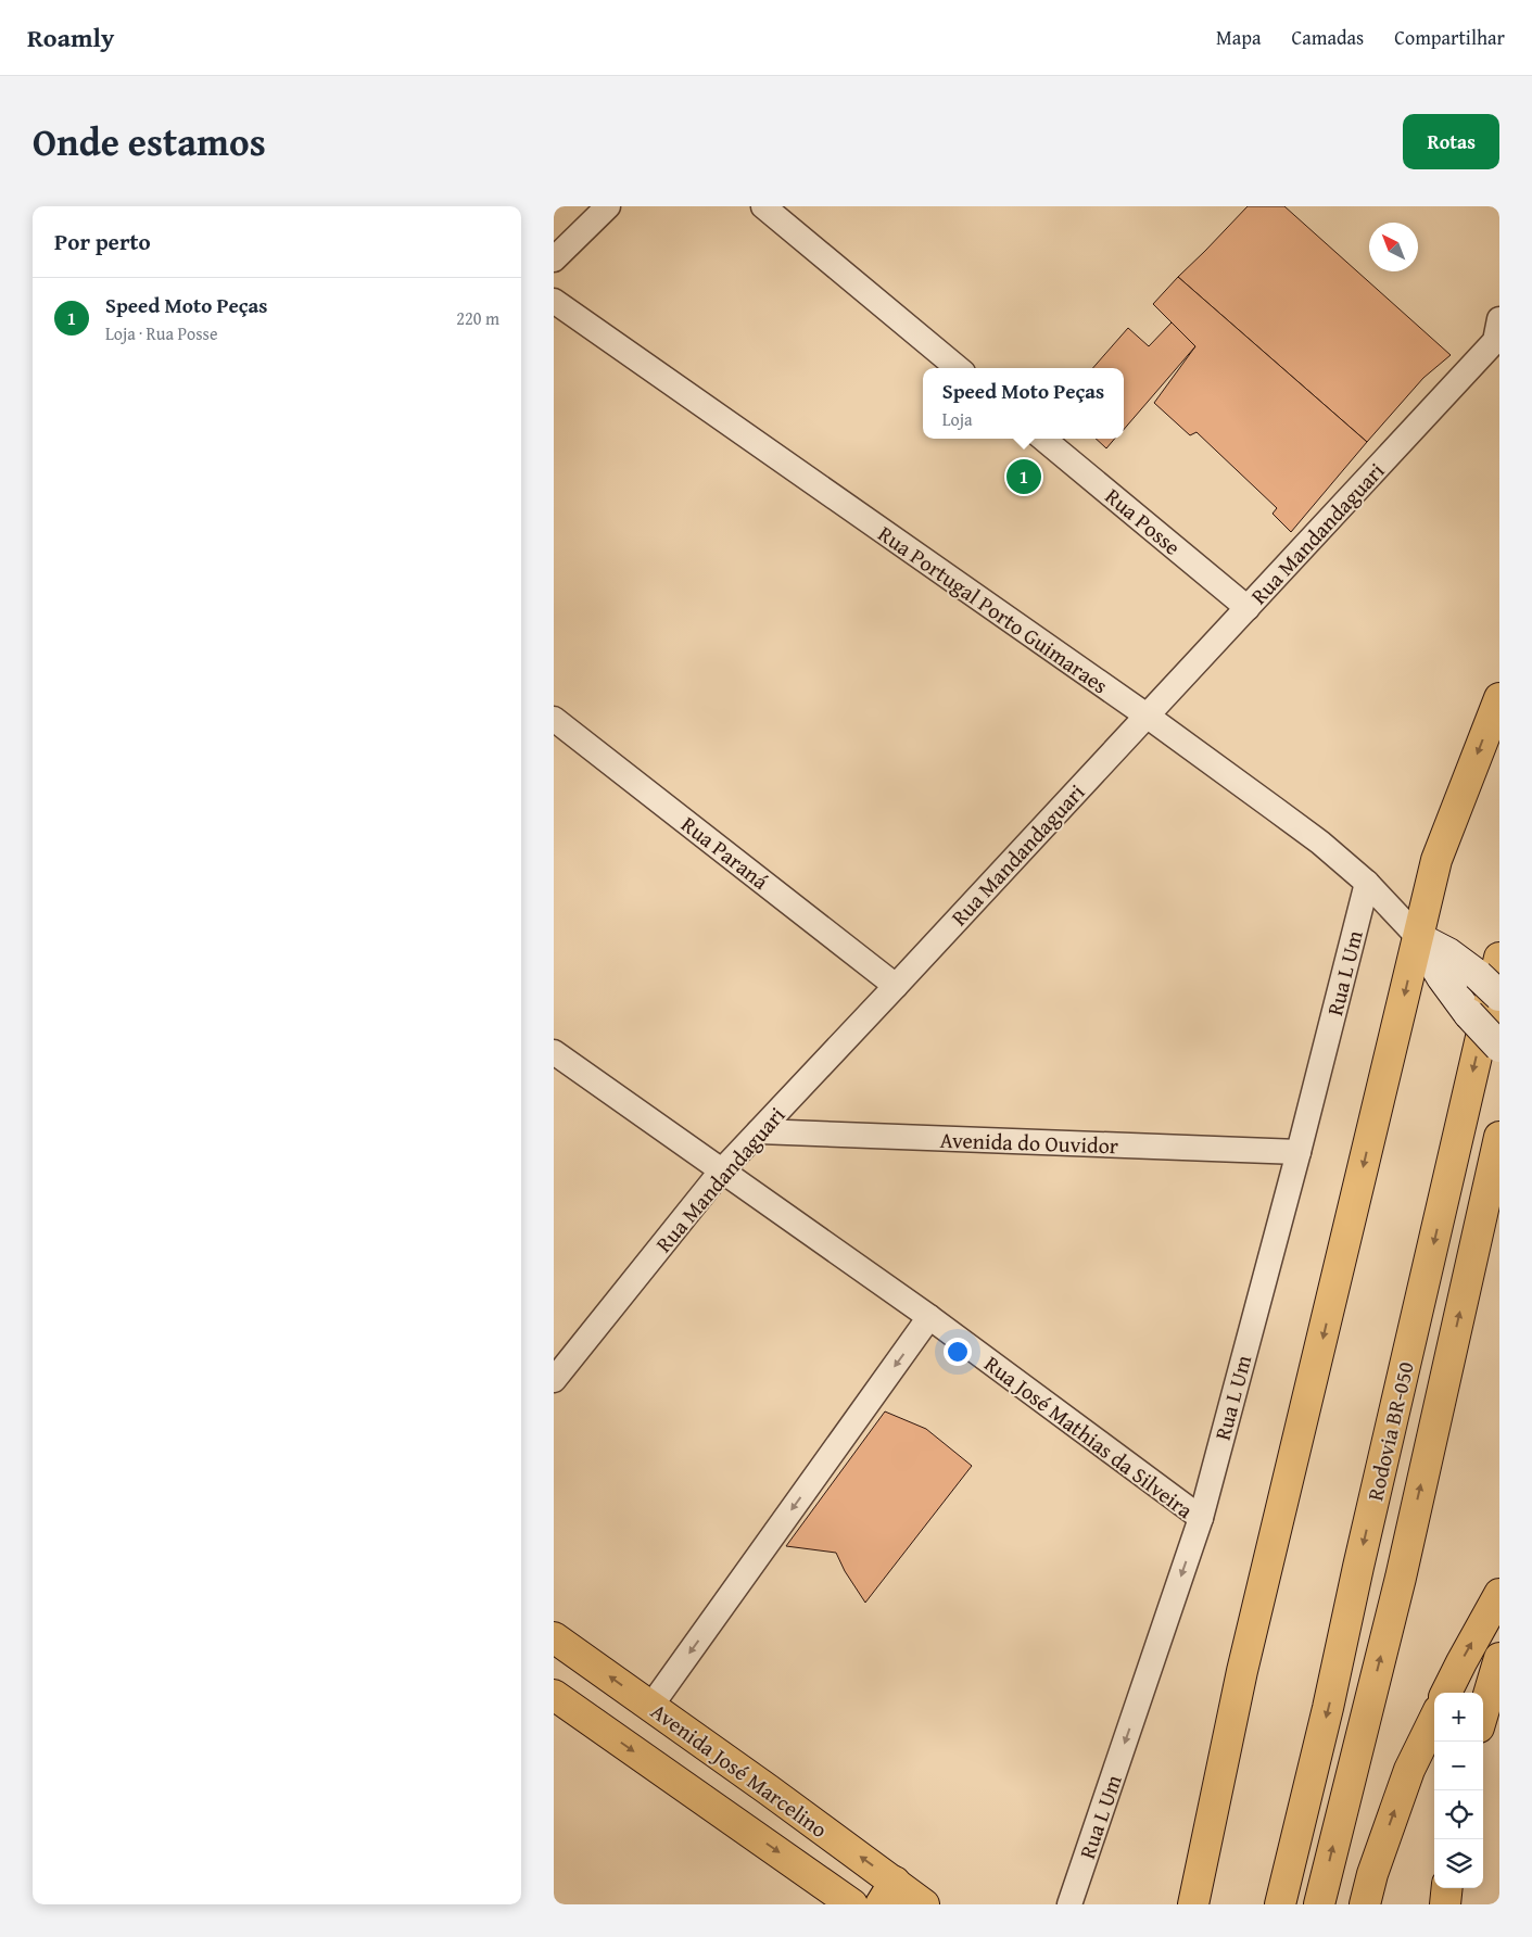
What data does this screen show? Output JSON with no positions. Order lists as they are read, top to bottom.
{
  "streets": {
    "main road": ["Rodovia BR-050", "Avenida José Marcelino"],
    "street": [
      "Rua Posse",
      "Rua Mandandaguari",
      "Rua Portugal Porto Guimaraes",
      "Rua Paraná",
      "Rua L Um",
      "Avenida do Ouvidor",
      "Rua José Mathias da Silveira"
    ]
  },
  "crossings": [
    ["Rua Posse", "Rua Mandandaguari"],
    ["Rua Mandandaguari", "Rua Portugal Porto Guimaraes"],
    ["Rua Mandandaguari", "Rua Paraná"],
    ["Rua Mandandaguari", "Avenida do Ouvidor"],
    ["Rua Mandandaguari", "Rua José Mathias da Silveira"],
    ["Rua Portugal Porto Guimaraes", "Rua L Um"],
    ["Rua L Um", "Avenida do Ouvidor"],
    ["Rua L Um", "Rua José Mathias da Silveira"]
  ],
  "one_way": ["Rua L Um"],
  "north": "top left",
  "page": {
    "header": "Roamly",
    "nav": ["Mapa", "Camadas", "Compartilhar"],
    "title": "Onde estamos",
    "buttons": "Rotas",
    "heading": "Por perto",
    "list": [
      {
        "mark": "1",
        "name": "Speed Moto Peças",
        "note": "Loja · Rua Posse",
        "value": "220 m"
      }
    ],
    "popup": ["Speed Moto Peças", "Loja"],
    "pins": "1",
    "map_buttons": ["+", "−"]
  }
}
